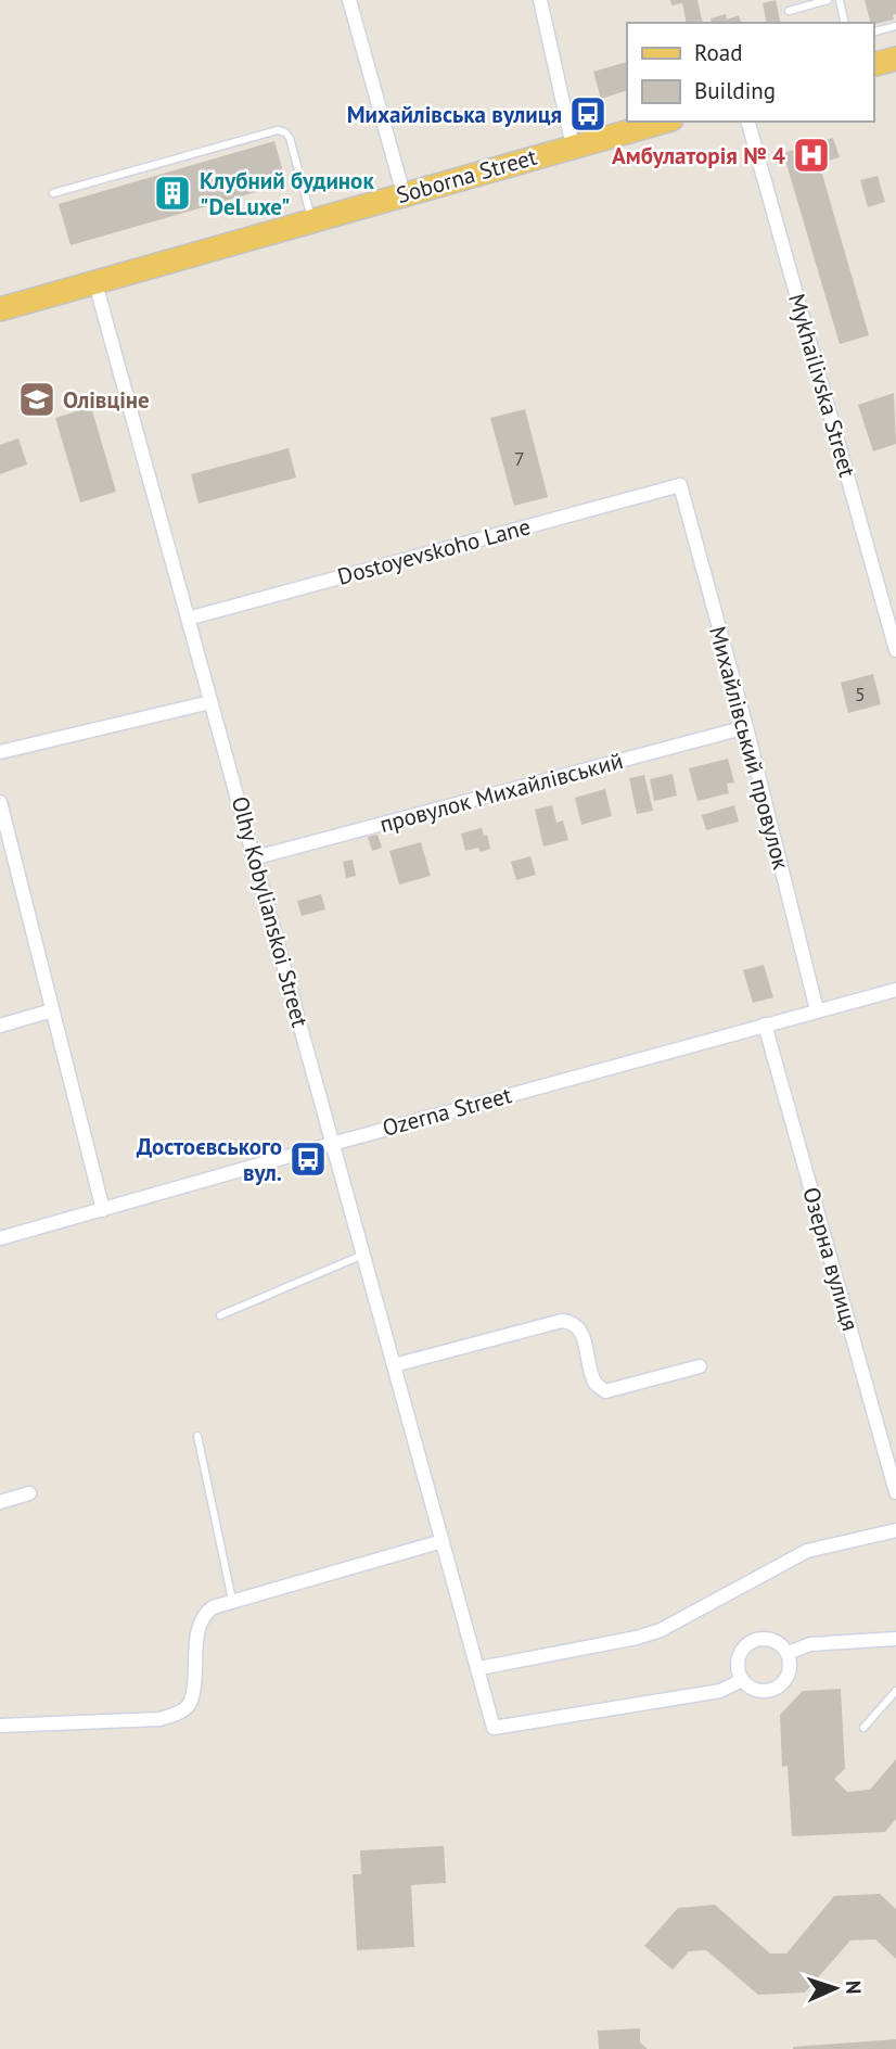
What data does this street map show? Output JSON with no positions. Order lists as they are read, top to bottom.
{
  "streets": {
    "main road": ["Soborna Street"],
    "street": [
      "Mykhailivska Street",
      "Dostoyevskoho Lane",
      "Михайлівський провулок",
      "провулок Михайлівський",
      "Olhy Kobylianskoi Street",
      "Ozerna Street",
      "Озерна вулиця"
    ]
  },
  "crossings": [
    ["Soborna Street", "Olhy Kobylianskoi Street"],
    ["Dostoyevskoho Lane", "Михайлівський провулок"],
    ["Dostoyevskoho Lane", "Olhy Kobylianskoi Street"],
    ["Михайлівський провулок", "провулок Михайлівський"],
    ["Михайлівський провулок", "Ozerna Street"],
    ["провулок Михайлівський", "Olhy Kobylianskoi Street"],
    ["Olhy Kobylianskoi Street", "Ozerna Street"],
    ["Ozerna Street", "Озерна вулиця"]
  ],
  "places": {
    "bus stop": ["Михайлівська вулиця", "Достоєвського вул."],
    "hospital": ["Амбулаторія № 4"],
    "building": ["Клубний будинок \"DeLuxe\""],
    "school or university": ["Олівціне"]
  },
  "house_numbers": ["7", "5"],
  "legend": ["Road", "Building"],
  "north": "right"
}
